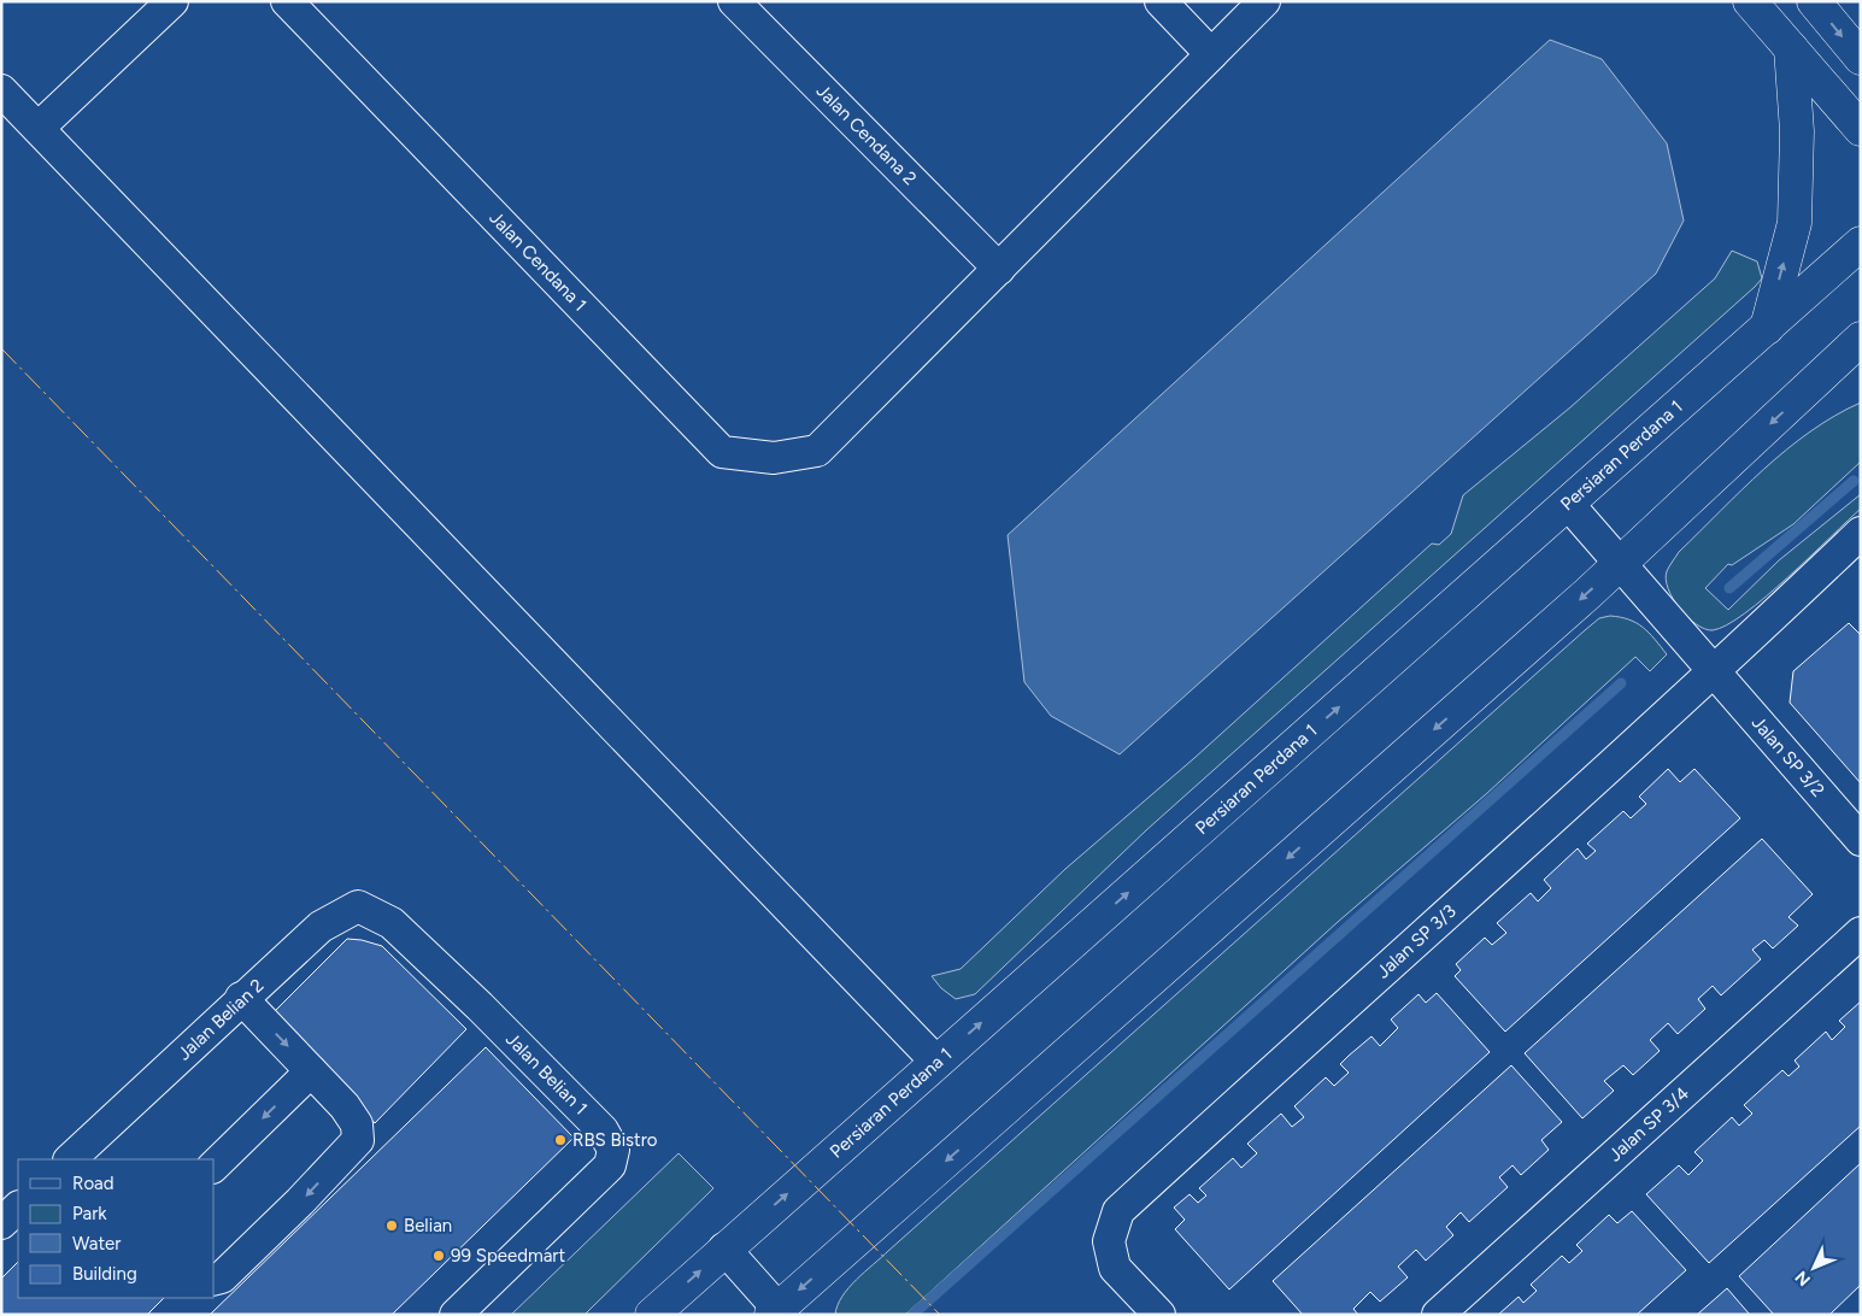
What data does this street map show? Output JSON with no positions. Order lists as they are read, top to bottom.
{
  "streets": {
    "street": [
      "Jalan Cendana 2",
      "Jalan Cendana 1",
      "Persiaran Perdana 1",
      "Jalan SP 3/2",
      "Jalan SP 3/3",
      "Jalan Belian 2",
      "Jalan Belian 1",
      "Jalan SP 3/4"
    ]
  },
  "crossings": [
    ["Jalan Cendana 2", "Jalan Cendana 1"],
    ["Persiaran Perdana 1", "Jalan SP 3/2"],
    ["Jalan SP 3/2", "Jalan SP 3/3"],
    ["Jalan Belian 2", "Jalan Belian 1"]
  ],
  "places": ["RBS Bistro", "Belian", "99 Speedmart"],
  "legend": [
    "Road",
    "Park",
    "Water",
    "Building"
  ],
  "north": "bottom left"
}
